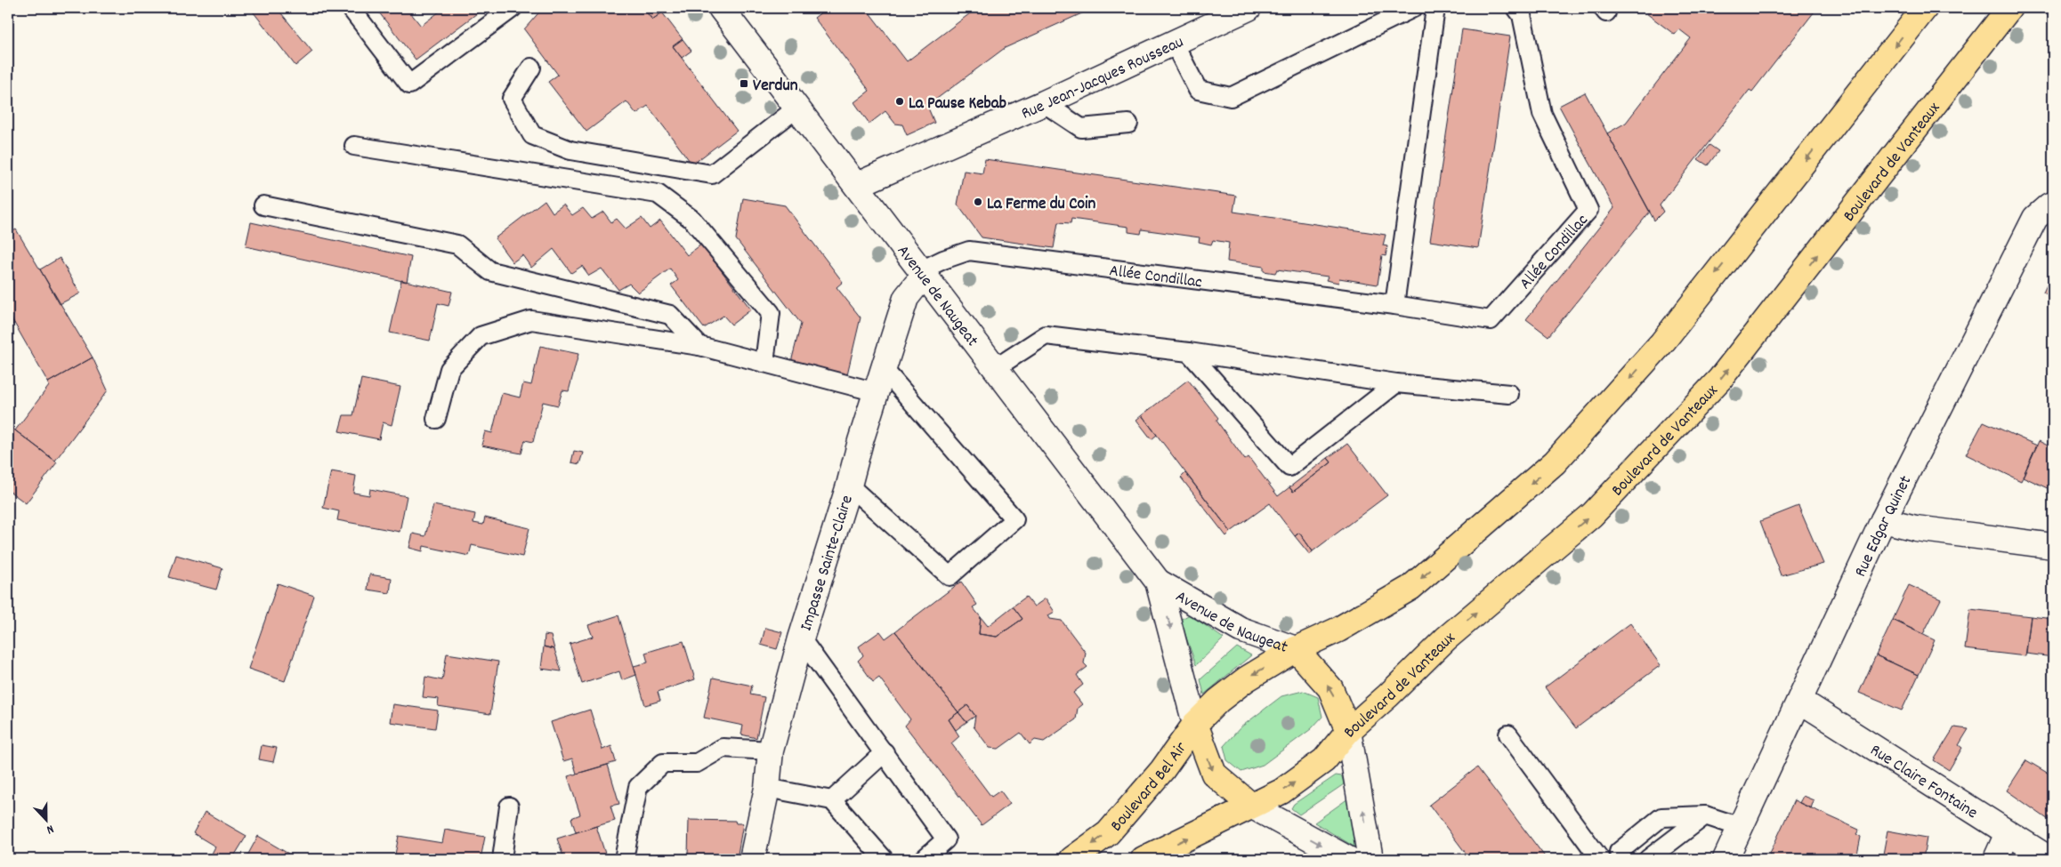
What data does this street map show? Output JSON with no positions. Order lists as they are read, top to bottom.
{
  "streets": {
    "main road": ["Boulevard de Vanteaux", "Avenue de Naugeat", "Boulevard Bel Air"],
    "street": [
      "Rue Jean-Jacques Rousseau",
      "Rue Edgar Quinet",
      "Impasse Sainte-Claire",
      "Rue Claire Fontaine"
    ],
    "lane": ["Allée Condillac"]
  },
  "crossings": [
    ["Rue Jean-Jacques Rousseau", "Avenue de Naugeat"],
    ["Boulevard de Vanteaux", "Avenue de Naugeat"],
    ["Boulevard de Vanteaux", "Boulevard Bel Air"],
    ["Allée Condillac", "Avenue de Naugeat"],
    ["Allée Condillac", "Impasse Sainte-Claire"],
    ["Avenue de Naugeat", "Impasse Sainte-Claire"],
    ["Avenue de Naugeat", "Boulevard Bel Air"],
    ["Rue Edgar Quinet", "Rue Claire Fontaine"]
  ],
  "places": {
    "transit": ["Verdun"],
    "other": ["La Pause Kebab", "La Ferme du Coin"]
  },
  "north": "bottom"
}
